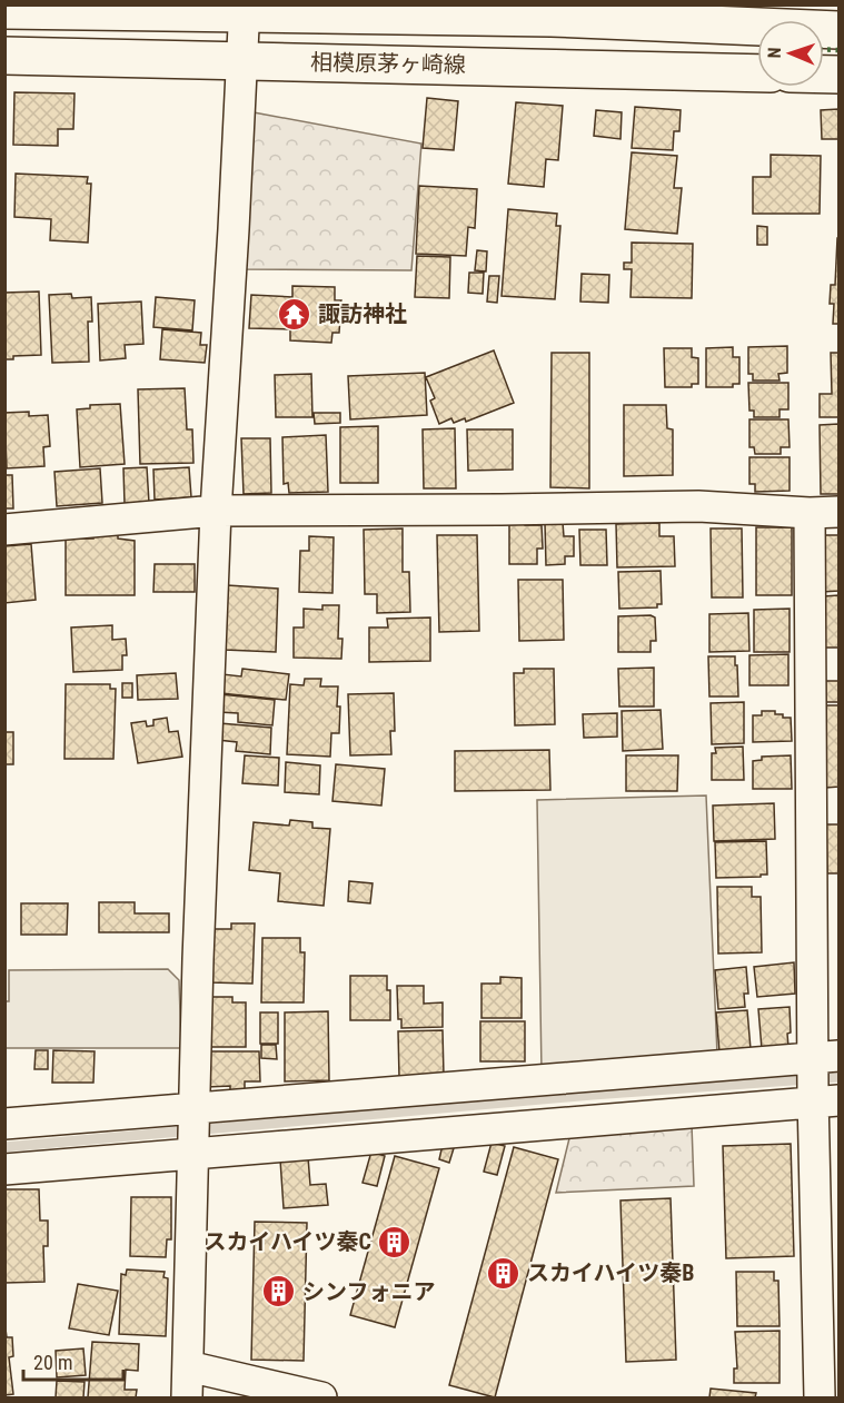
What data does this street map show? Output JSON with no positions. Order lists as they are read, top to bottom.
{
  "streets": {
    "main road": ["相模原茅ヶ崎線"]
  },
  "places": {
    "temple": ["諏訪神社"],
    "building": ["スカイハイツ秦C", "スカイハイツ秦B", "シンフォニア"]
  },
  "scale_bar": "20 m",
  "north": "left"
}
